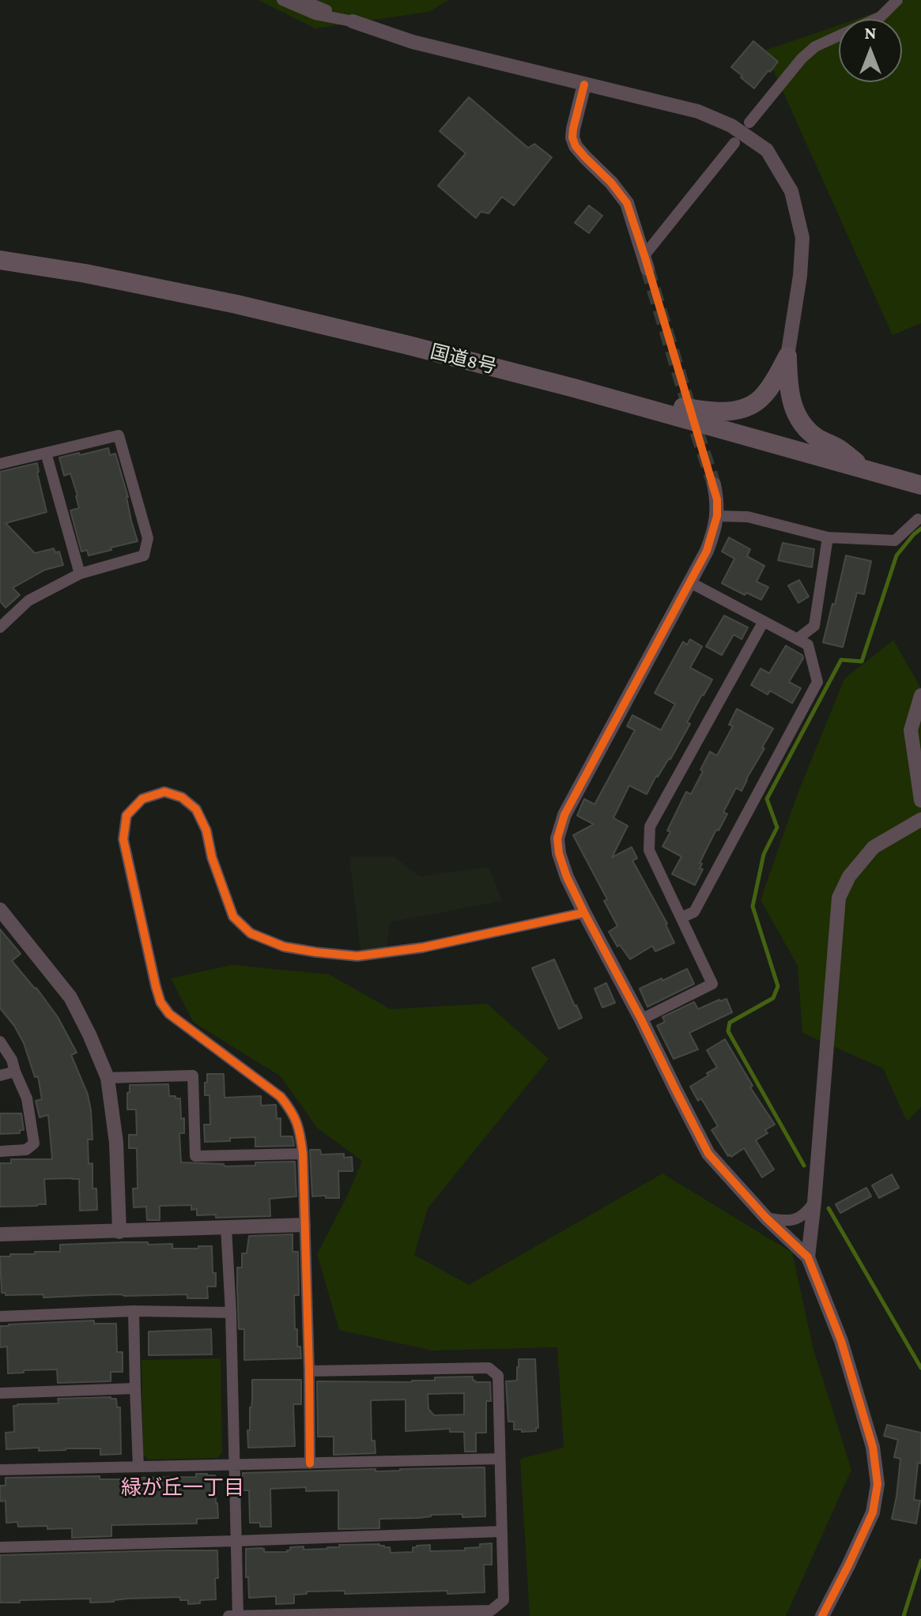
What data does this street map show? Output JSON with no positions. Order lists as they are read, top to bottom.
{
  "streets": {
    "highway": ["国道8号"]
  },
  "districts": ["緑が丘一丁目"],
  "north": "top"
}
